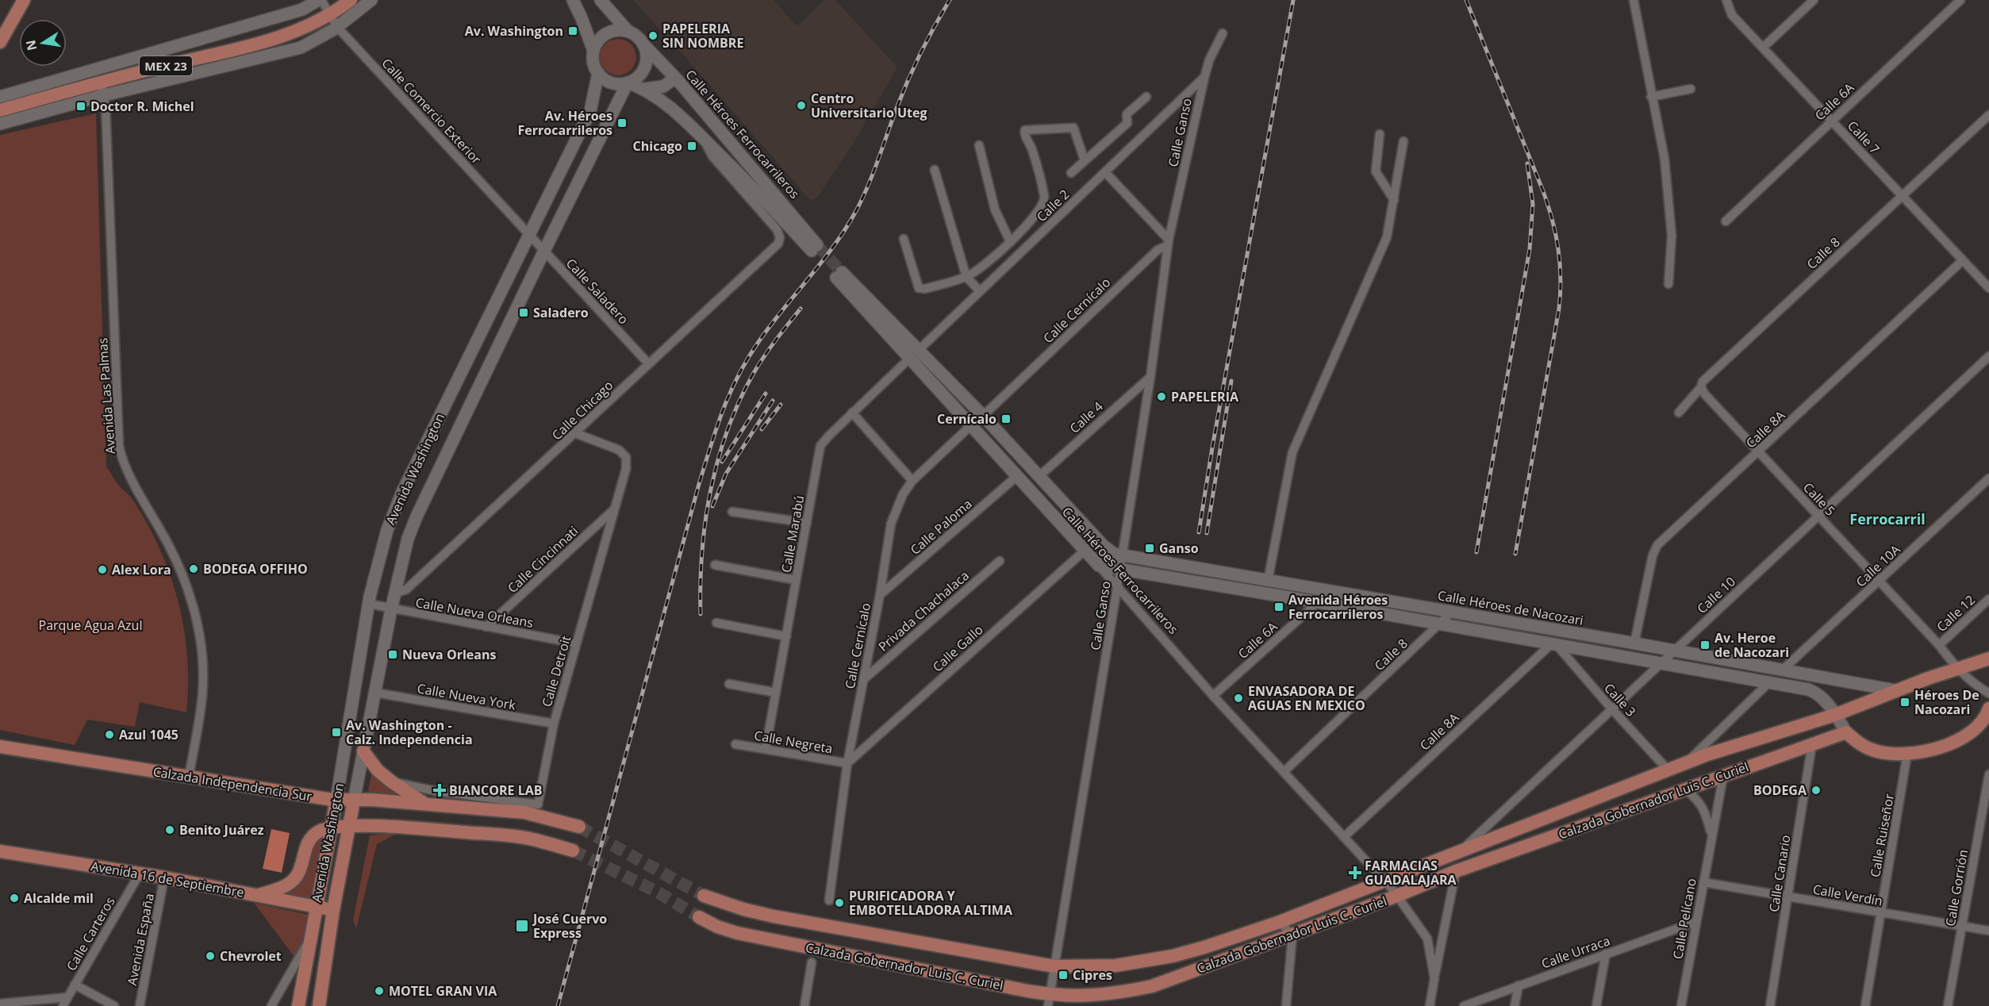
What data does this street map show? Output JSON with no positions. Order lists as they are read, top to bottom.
{
  "streets": {
    "main road": [
      "MEX 23",
      "Calle Héroes Ferrocarrileros",
      "Avenida Washington",
      "Calle Héroes de Nacozari",
      "Calzada Independencia Sur",
      "Calzada Gobernador Luis C. Curiel",
      "Avenida 16 de Septiembre"
    ],
    "street": [
      "Calle 6A",
      "Calle Comercio Exterior",
      "Calle Ganso",
      "Calle 7",
      "Calle 2",
      "Calle 8",
      "Calle Saladero",
      "Calle Cernícalo",
      "Avenida Las Palmas",
      "Calle Chicago",
      "Calle 4",
      "Calle 8A",
      "Calle 5",
      "Calle Paloma",
      "Calle Marabú",
      "Calle Cincinnati",
      "Calle 10A",
      "Calle 10",
      "Privada Chachalaca",
      "Calle Nueva Orleans",
      "Calle 12",
      "Calle Gallo",
      "Calle Detroit",
      "Calle Nueva York",
      "Calle 3",
      "Calle Negreta",
      "Calle Ruiseñor",
      "Calle Canario",
      "Calle Gorrión",
      "Calle Verdín",
      "Calle Pelícano",
      "Calle Carteros",
      "Avenida España",
      "Calle Urraca"
    ]
  },
  "crossings": [
    ["MEX 23", "Calle Comercio Exterior"],
    ["MEX 23", "Avenida Las Palmas"],
    ["Calle 6A", "Calle Héroes Ferrocarrileros"],
    ["Calle 6A", "Calle 7"],
    ["Calle Comercio Exterior", "Calle Saladero"],
    ["Calle Comercio Exterior", "Avenida Washington"],
    ["Calle Ganso", "Calle Héroes Ferrocarrileros"],
    ["Calle Ganso", "Calle 2"],
    ["Calle Ganso", "Calle Cernícalo"],
    ["Calle Ganso", "Calle 4"],
    ["Calle Ganso", "Calle Héroes de Nacozari"],
    ["Calle Ganso", "Calzada Gobernador Luis C. Curiel"],
    ["Calle Héroes Ferrocarrileros", "Calle 2"],
    ["Calle Héroes Ferrocarrileros", "Calle 8"],
    ["Calle Héroes Ferrocarrileros", "Calle Cernícalo"],
    ["Calle Héroes Ferrocarrileros", "Calle Chicago"],
    ["Calle Héroes Ferrocarrileros", "Calle 4"],
    ["Calle Héroes Ferrocarrileros", "Calle 8A"],
    ["Calle Héroes Ferrocarrileros", "Avenida Washington"],
    ["Calle Héroes Ferrocarrileros", "Calle Paloma"],
    ["Calle Héroes Ferrocarrileros", "Calle Marabú"],
    ["Calle Héroes Ferrocarrileros", "Calle Héroes de Nacozari"],
    ["Calle Héroes Ferrocarrileros", "Calle Gallo"],
    ["Calle Héroes Ferrocarrileros", "Calzada Gobernador Luis C. Curiel"],
    ["Calle 7", "Calle 8"],
    ["Calle 7", "Calle 8A"],
    ["Calle 2", "Calle Marabú"],
    ["Calle 8", "Calle 5"],
    ["Calle 8", "Calle Héroes de Nacozari"],
    ["Calle Saladero", "Calle Chicago"],
    ["Calle Saladero", "Avenida Washington"],
    ["Calle Cernícalo", "Calle Paloma"],
    ["Calle Cernícalo", "Privada Chachalaca"],
    ["Calle Cernícalo", "Calle Gallo"],
    ["Calle Cernícalo", "Calle Negreta"],
    ["Avenida Las Palmas", "Calzada Independencia Sur"],
    ["Calle Chicago", "Avenida Washington"],
    ["Calle Chicago", "Calle Detroit"],
    ["Calle 8A", "Calle 5"],
    ["Calle 8A", "Calle Héroes de Nacozari"],
    ["Calle 8A", "Calle 3"],
    ["Avenida Washington", "Calle Nueva Orleans"],
    ["Avenida Washington", "Calle Nueva York"],
    ["Avenida Washington", "Calzada Independencia Sur"],
    ["Avenida Washington", "Avenida 16 de Septiembre"],
    ["Calle 5", "Calle 10A"],
    ["Calle 5", "Calle 10"],
    ["Calle 5", "Calle 12"],
    ["Calle 5", "Calzada Gobernador Luis C. Curiel"],
    ["Calle Marabú", "Calle Negreta"],
    ["Calle Cincinnati", "Calle Nueva Orleans"],
    ["Calle Cincinnati", "Calle Detroit"],
    ["Calle 10A", "Calle Héroes de Nacozari"],
    ["Calle 10", "Calle Héroes de Nacozari"],
    ["Calle 10", "Calle 3"],
    ["Calle 10", "Calzada Gobernador Luis C. Curiel"],
    ["Calle Héroes de Nacozari", "Calzada Gobernador Luis C. Curiel"],
    ["Calle Nueva Orleans", "Calle Detroit"],
    ["Calle Gallo", "Calle Negreta"],
    ["Calle Detroit", "Calle Nueva York"],
    ["Calle 3", "Calzada Gobernador Luis C. Curiel"],
    ["Calzada Gobernador Luis C. Curiel", "Calle Canario"],
    ["Calzada Gobernador Luis C. Curiel", "Calle Pelícano"],
    ["Calle Ruiseñor", "Calle Verdín"],
    ["Calle Canario", "Calle Verdín"],
    ["Avenida 16 de Septiembre", "Calle Carteros"],
    ["Avenida 16 de Septiembre", "Avenida España"],
    ["Calle Gorrión", "Calle Verdín"],
    ["Calle Verdín", "Calle Pelícano"],
    ["Calle Pelícano", "Calle Urraca"]
  ],
  "districts": ["Ferrocarril"],
  "parks": ["Parque Agua Azul"],
  "places": {
    "transit": [
      "Av. Washington",
      "Doctor R. Michel",
      "Av. Héroes Ferrocarrileros",
      "Chicago",
      "Saladero",
      "Cernícalo",
      "Ganso",
      "Avenida Héroes Ferrocarrileros",
      "Av. Heroe de Nacozari",
      "Nueva Orleans",
      "Héroes De Nacozari",
      "Av. Washington - Calz. Independencia",
      "José Cuervo Express",
      "Cipres"
    ],
    "other": [
      "PAPELERIA SIN NOMBRE",
      "Centro Universitario Uteg",
      "PAPELERIA",
      "BODEGA OFFIHO",
      "Alex Lora",
      "ENVASADORA DE AGUAS EN MEXICO",
      "Azul 1045",
      "BODEGA",
      "Benito Juárez",
      "Alcalde mil",
      "PURIFICADORA Y EMBOTELLADORA ALTIMA",
      "Chevrolet",
      "MOTEL GRAN VIA"
    ],
    "health": ["BIANCORE LAB", "FARMACIAS GUADALAJARA"]
  },
  "north": "left"
}
